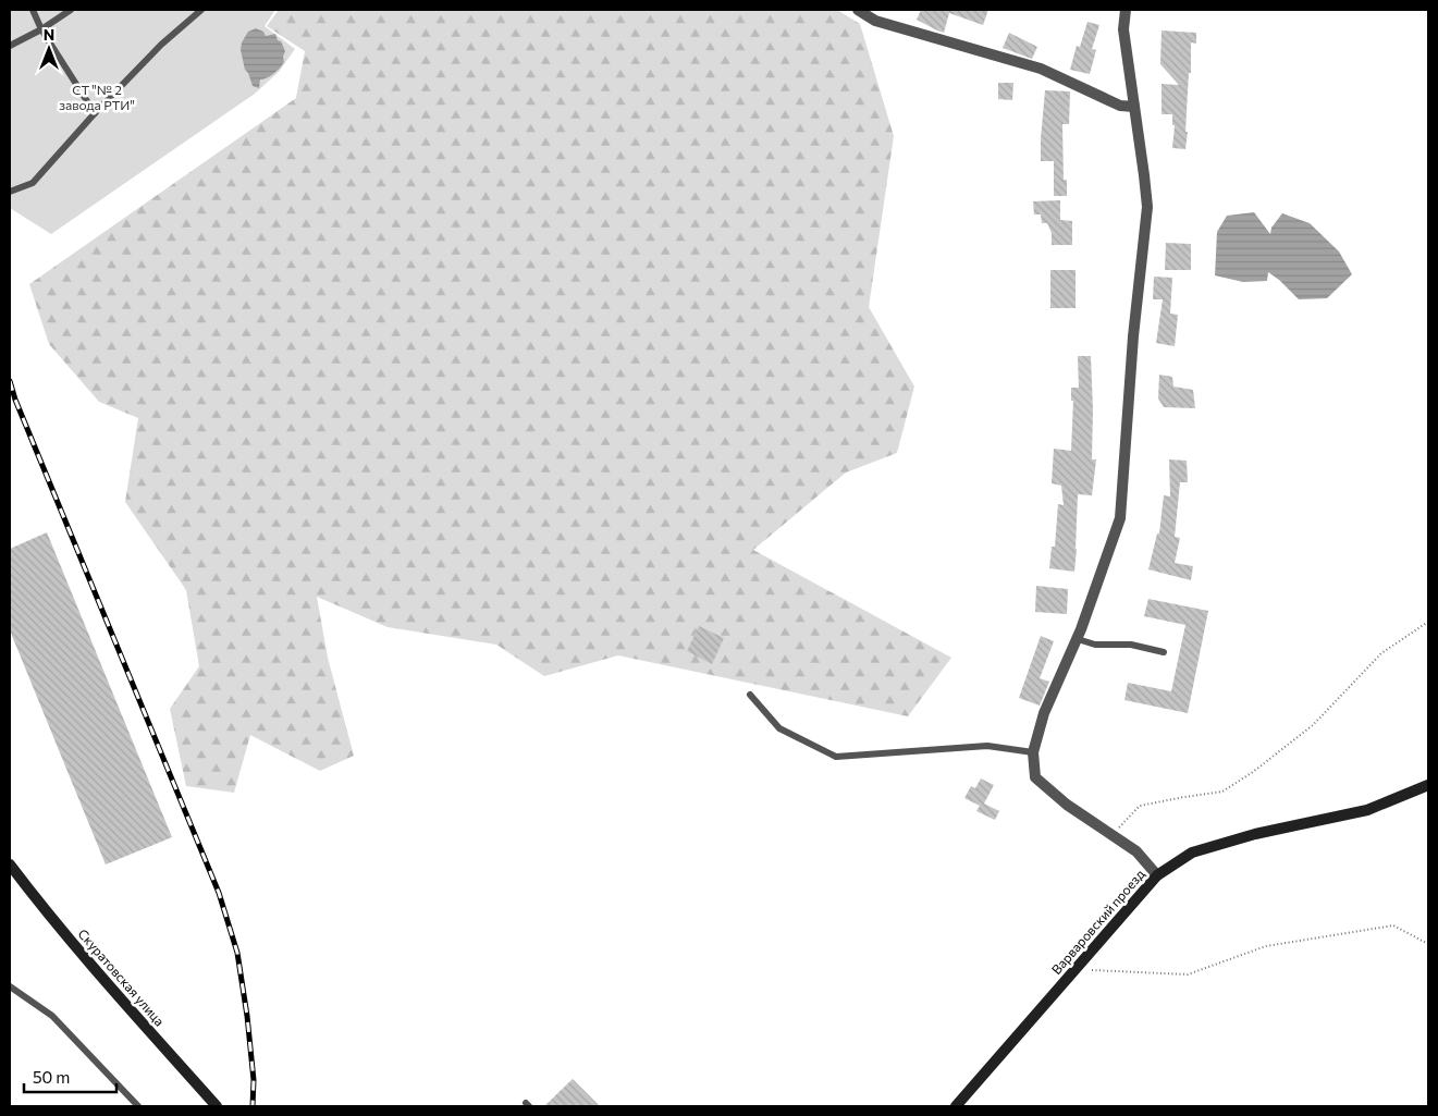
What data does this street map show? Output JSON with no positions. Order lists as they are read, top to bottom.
{
  "streets": {
    "street": ["Варваровский проезд", "Скуратовская улица"]
  },
  "parks": ["СТ \"№ 2 завода РТИ\""],
  "scale_bar": "50 m",
  "north": "top"
}
